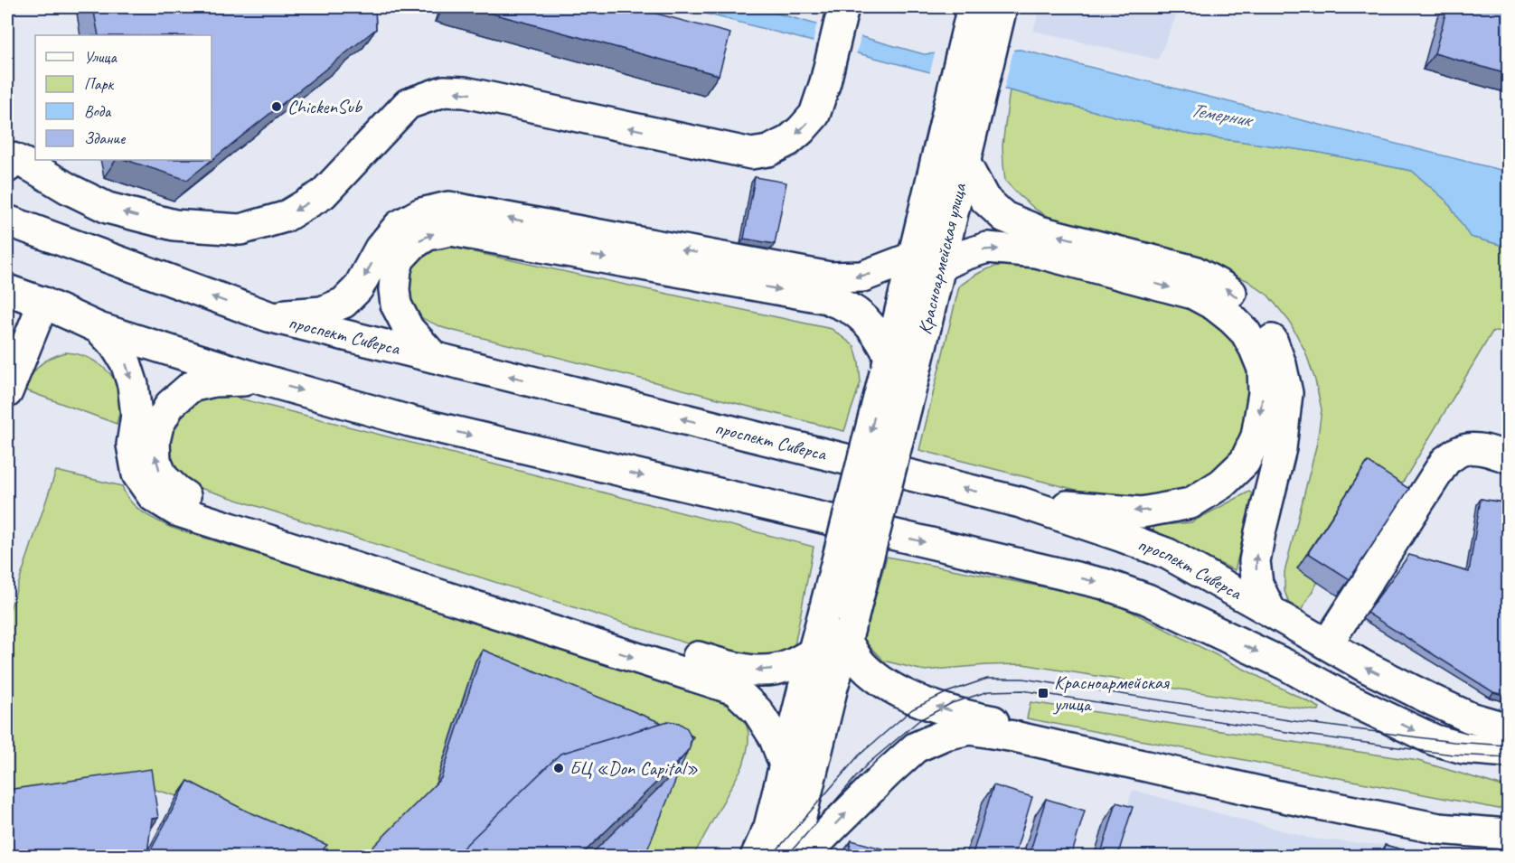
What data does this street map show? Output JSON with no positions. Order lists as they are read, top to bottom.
{
  "streets": {
    "main road": ["Красноармейская улица", "проспект Сиверса"]
  },
  "water": ["Темерник"],
  "places": {
    "other": ["ChickenSub", "БЦ «Don Capital»"],
    "transit": ["Красноармейская улица"]
  },
  "legend": [
    "Улица",
    "Парк",
    "Вода",
    "Здание"
  ]
}
